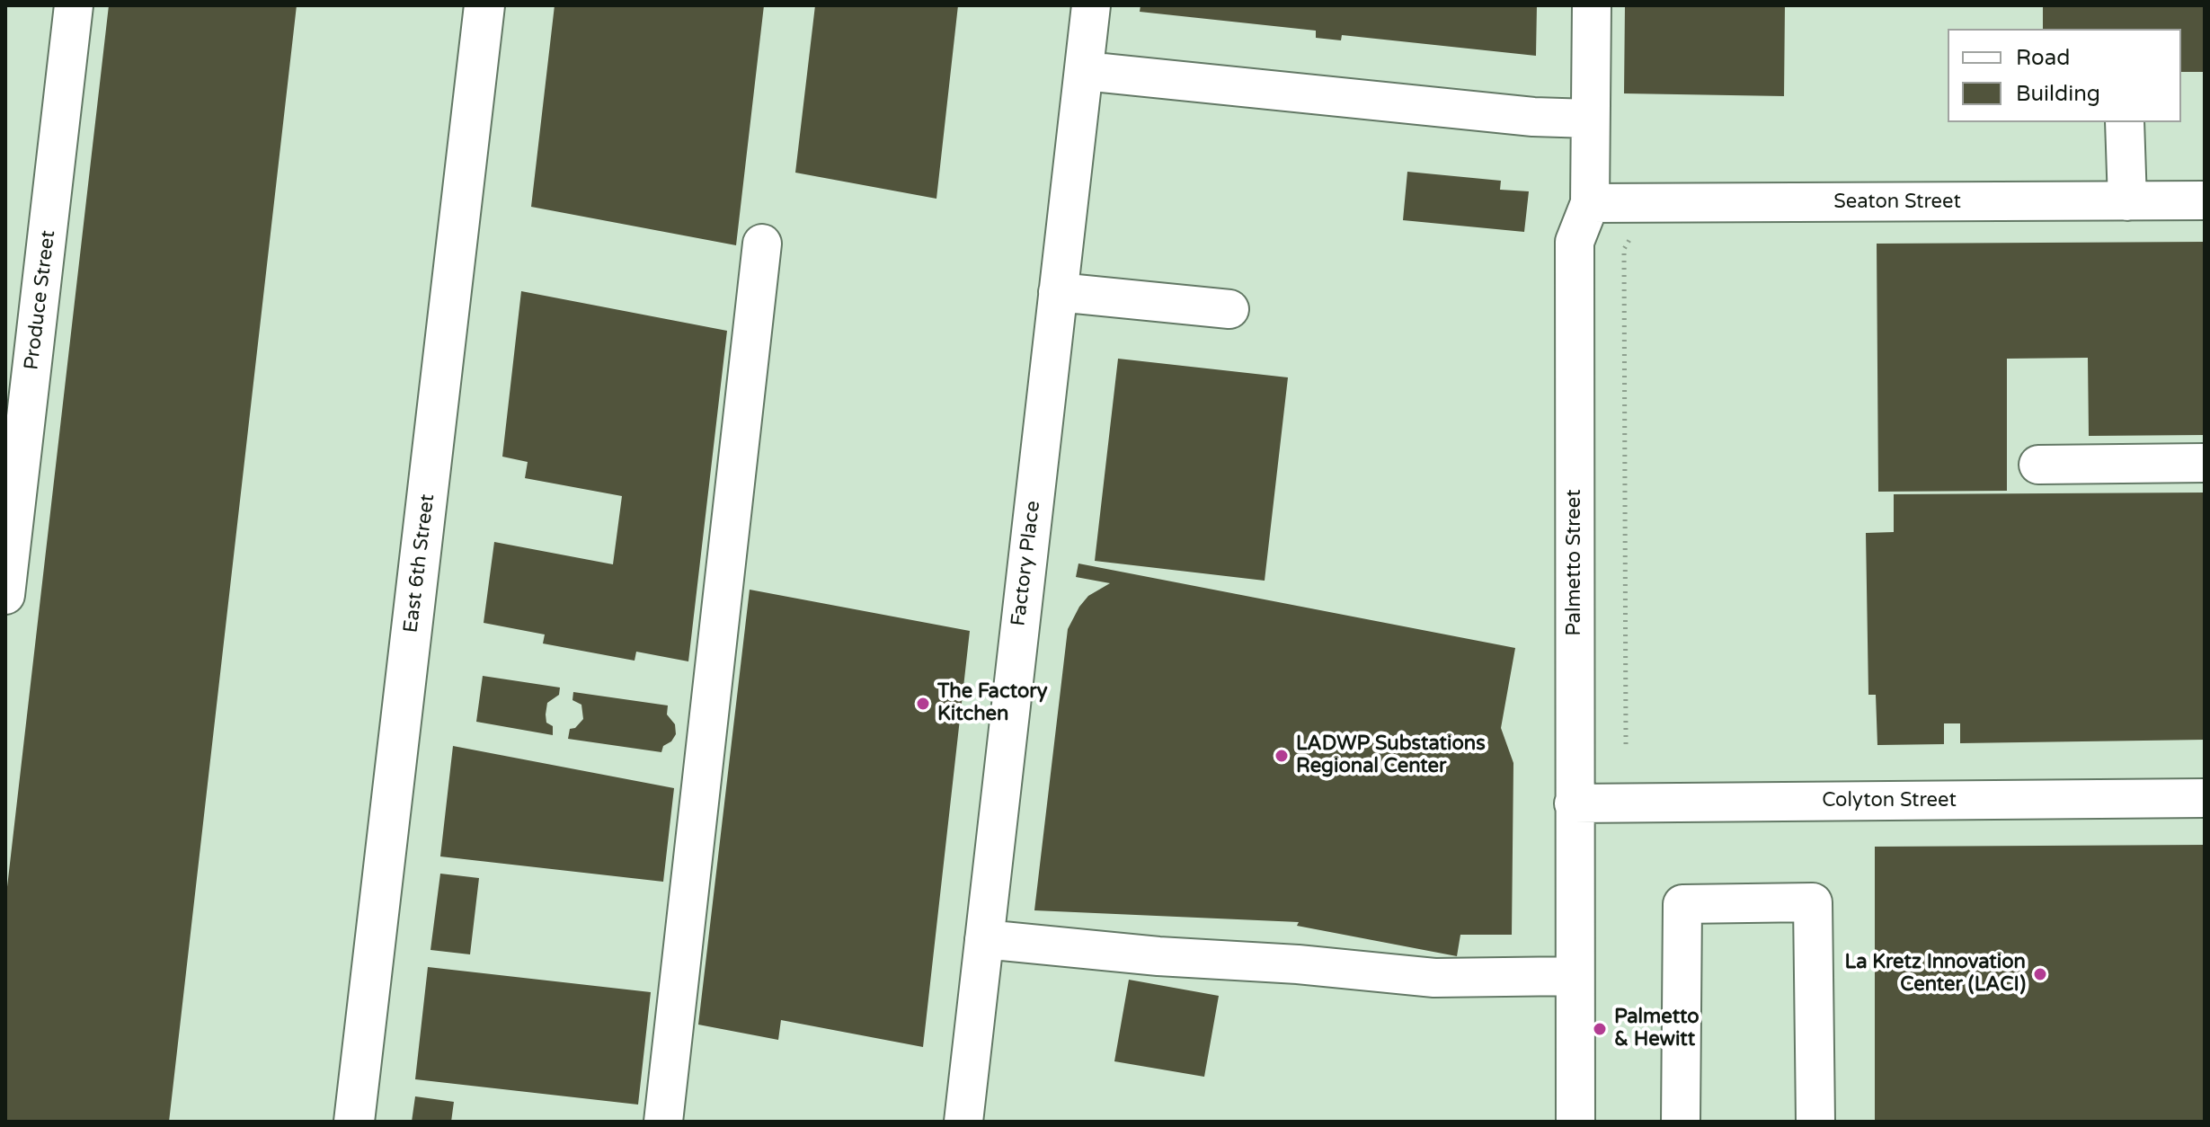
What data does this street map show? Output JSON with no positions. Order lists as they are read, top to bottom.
{
  "streets": {
    "main road": ["East 6th Street"],
    "street": [
      "Seaton Street",
      "Produce Street",
      "Palmetto Street",
      "Factory Place",
      "Colyton Street"
    ]
  },
  "crossings": [
    ["Seaton Street", "Palmetto Street"],
    ["Palmetto Street", "Colyton Street"]
  ],
  "places": [
    "The Factory Kitchen",
    "LADWP Substations Regional Center",
    "La Kretz Innovation Center (LACI)",
    "Palmetto & Hewitt"
  ],
  "legend": ["Road", "Building"]
}
